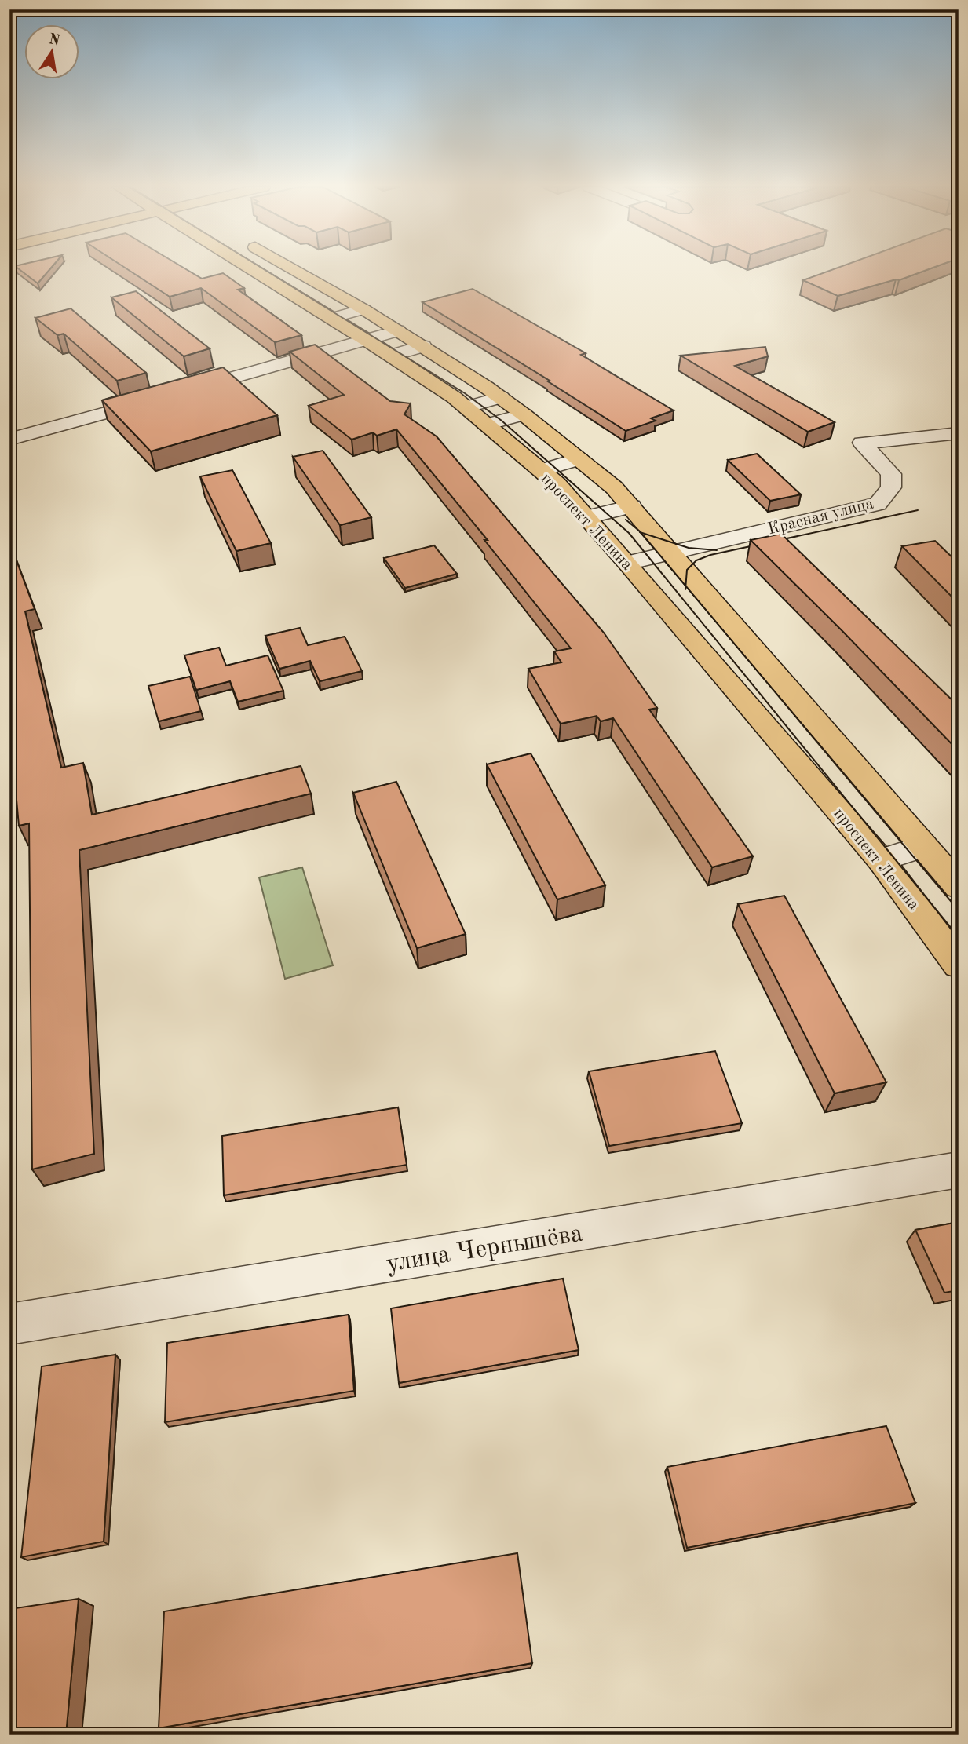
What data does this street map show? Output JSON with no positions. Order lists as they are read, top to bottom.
{
  "streets": {
    "main road": ["проспект Ленина"],
    "street": ["Красная улица", "улица Чернышёва"]
  },
  "crossings": [
    ["Красная улица", "проспект Ленина"]
  ],
  "north": "top"
}
